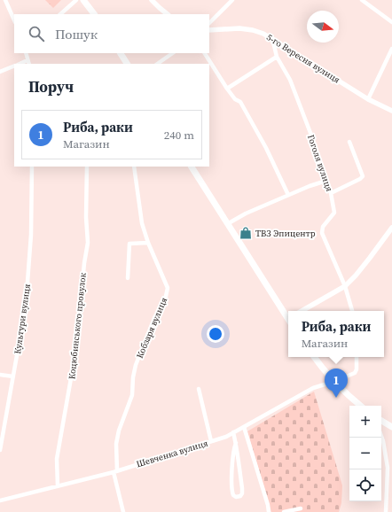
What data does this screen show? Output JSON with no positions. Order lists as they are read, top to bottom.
{
  "streets": {
    "street": [
      "5-го Вересня вулиця",
      "Гоголя вулиця",
      "Культури вулиця",
      "Коцюбинського провулок",
      "Кобзаря вулиця",
      "Шевченка вулиця"
    ]
  },
  "crossings": [
    ["5-го Вересня вулиця", "Гоголя вулиця"],
    ["Коцюбинського провулок", "Шевченка вулиця"],
    ["Кобзаря вулиця", "Шевченка вулиця"]
  ],
  "places": {
    "shop": ["ТВЗ Эпицентр"]
  },
  "north": "right",
  "page": {
    "search": "Пошук",
    "heading": "Поруч",
    "list": [
      {
        "mark": "1",
        "name": "Риба, раки",
        "note": "Магазин",
        "value": "240 m"
      }
    ],
    "popup": ["Риба, раки", "Магазин"],
    "pins": "1",
    "map_buttons": ["+", "−"]
  }
}
